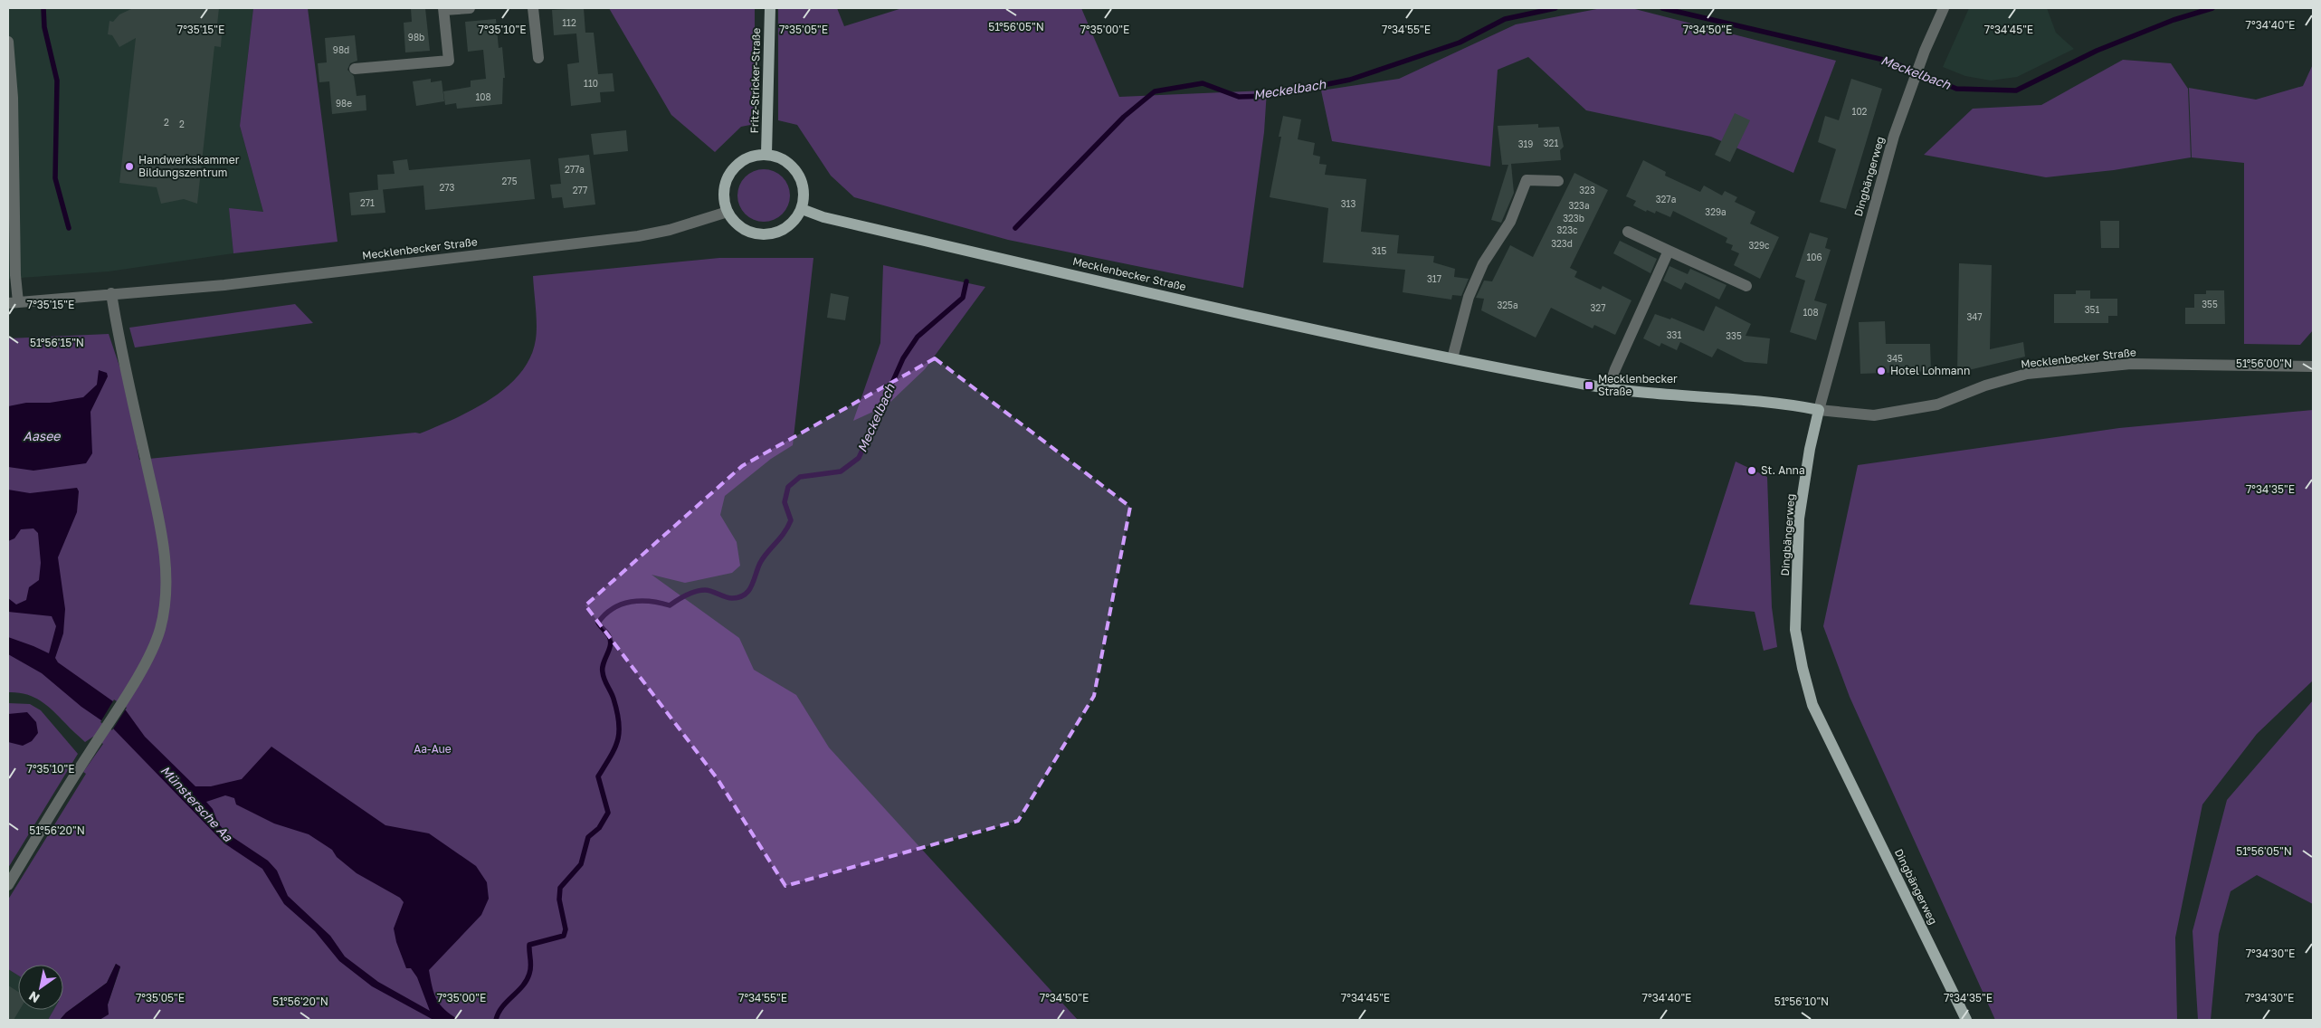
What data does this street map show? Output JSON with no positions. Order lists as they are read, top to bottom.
{
  "streets": {
    "main road": ["Fritz-Stricker-Straße", "Dingbängerweg", "Mecklenbecker Straße"]
  },
  "crossings": [
    ["Fritz-Stricker-Straße", "Mecklenbecker Straße"],
    ["Dingbängerweg", "Mecklenbecker Straße"]
  ],
  "water": ["Meckelbach", "Aasee", "Münstersche Aa"],
  "parks": ["Aa-Aue"],
  "places": {
    "other": ["Handwerkskammer Bildungszentrum", "Hotel Lohmann", "St. Anna"],
    "transit": ["Mecklenbecker Straße"]
  },
  "house_numbers": [
    "112",
    "98b",
    "98d",
    "110",
    "108",
    "98e",
    "102",
    "2",
    "2",
    "321",
    "319",
    "277a",
    "275",
    "273",
    "277",
    "323",
    "327a",
    "271",
    "313",
    "323a",
    "329a",
    "323b",
    "323c",
    "323d",
    "329c",
    "315",
    "106",
    "317",
    "355",
    "325a",
    "327",
    "351",
    "108",
    "347",
    "331",
    "335",
    "345"
  ],
  "north": "bottom left",
  "coordinates": [
    "7°34'40\"E",
    "51°56'05\"N",
    "7°35'05\"E",
    "7°35'00\"E",
    "7°34'50\"E",
    "7°34'45\"E",
    "7°35'15\"E",
    "7°35'10\"E",
    "7°34'55\"E",
    "51°56'15\"N",
    "51°56'00\"N",
    "7°34'35\"E",
    "51°56'20\"N",
    "7°34'30\"E",
    "51°56'10\"N"
  ]
}
